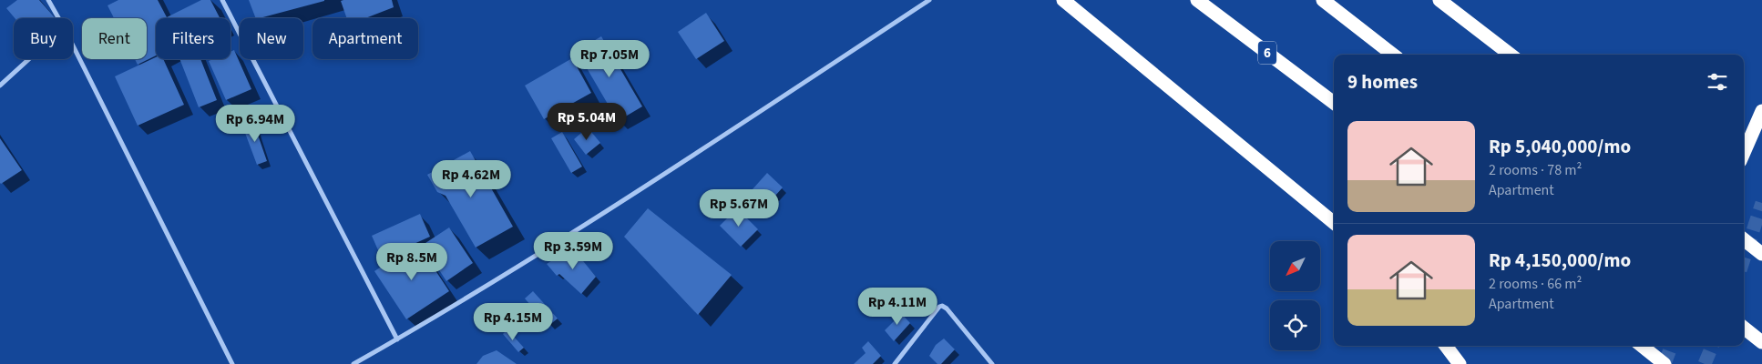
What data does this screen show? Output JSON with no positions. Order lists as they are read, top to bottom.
{
  "streets": {
    "highway": ["6"]
  },
  "north": "bottom left",
  "page": {
    "chip": [
      "Buy",
      "Rent",
      "Filters",
      "New",
      "Apartment"
    ],
    "price": [
      "Rp 7.05M",
      "Rp 5.04M",
      "Rp 6.94M",
      "Rp 4.62M",
      "Rp 5.67M",
      "Rp 3.59M",
      "Rp 8.5M",
      "Rp 4.11M",
      "Rp 4.15M"
    ],
    "heading": "9 homes",
    "list": [
      {
        "name": "Rp 5,040,000/mo",
        "note": "2 rooms · 78 m² · Apartment"
      },
      {
        "name": "Rp 4,150,000/mo",
        "note": "2 rooms · 66 m² · Apartment"
      }
    ]
  }
}
